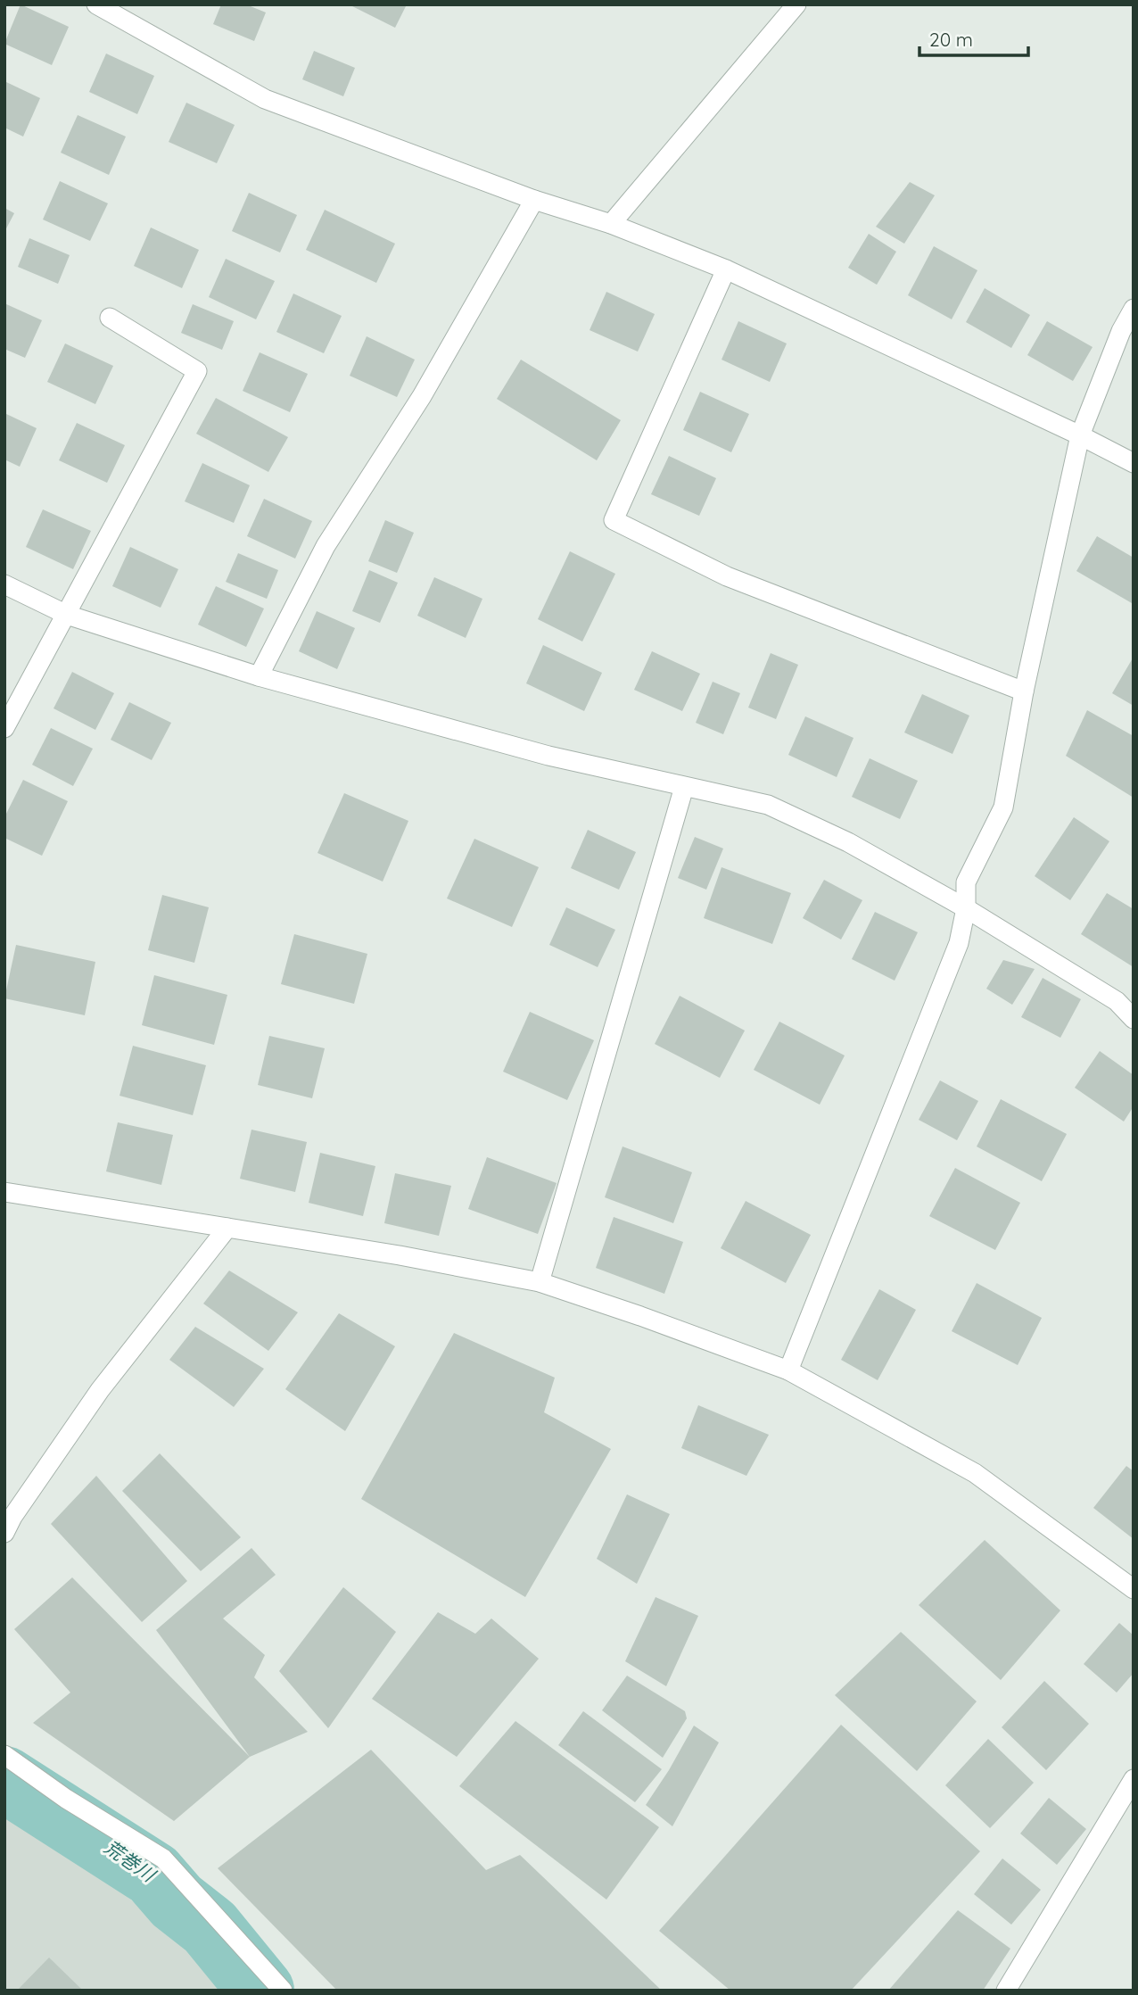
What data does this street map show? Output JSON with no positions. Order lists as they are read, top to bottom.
{
  "water": ["荒巻川"],
  "scale_bar": "20 m"
}
